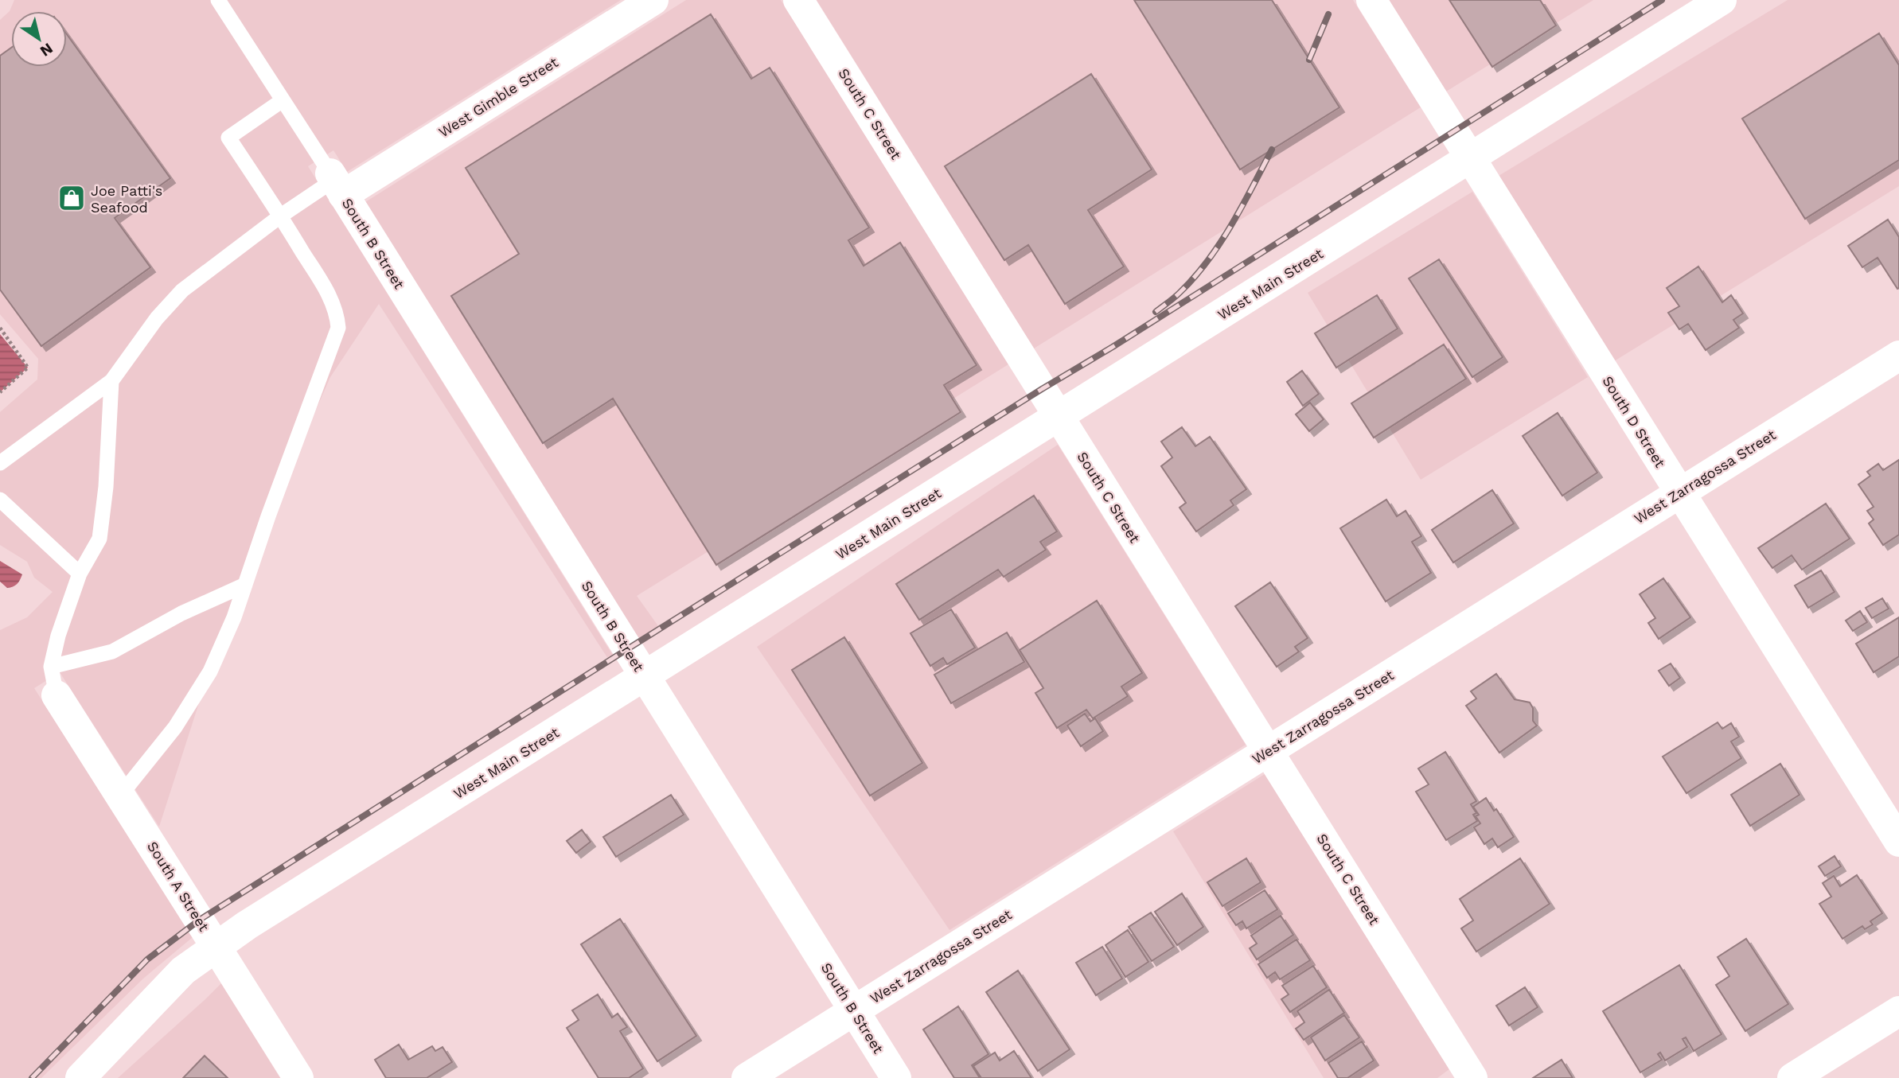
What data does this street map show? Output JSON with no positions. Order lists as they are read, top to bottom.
{
  "streets": {
    "street": [
      "West Gimble Street",
      "South C Street",
      "South B Street",
      "West Main Street",
      "South D Street",
      "West Zarragossa Street",
      "South A Street"
    ]
  },
  "crossings": [
    ["West Gimble Street", "South B Street"],
    ["South C Street", "West Main Street"],
    ["South C Street", "West Zarragossa Street"],
    ["South B Street", "West Main Street"],
    ["South B Street", "West Zarragossa Street"],
    ["West Main Street", "South D Street"],
    ["West Main Street", "South A Street"],
    ["South D Street", "West Zarragossa Street"]
  ],
  "places": {
    "shop": ["Joe Patti's Seafood"]
  },
  "north": "bottom right"
}
